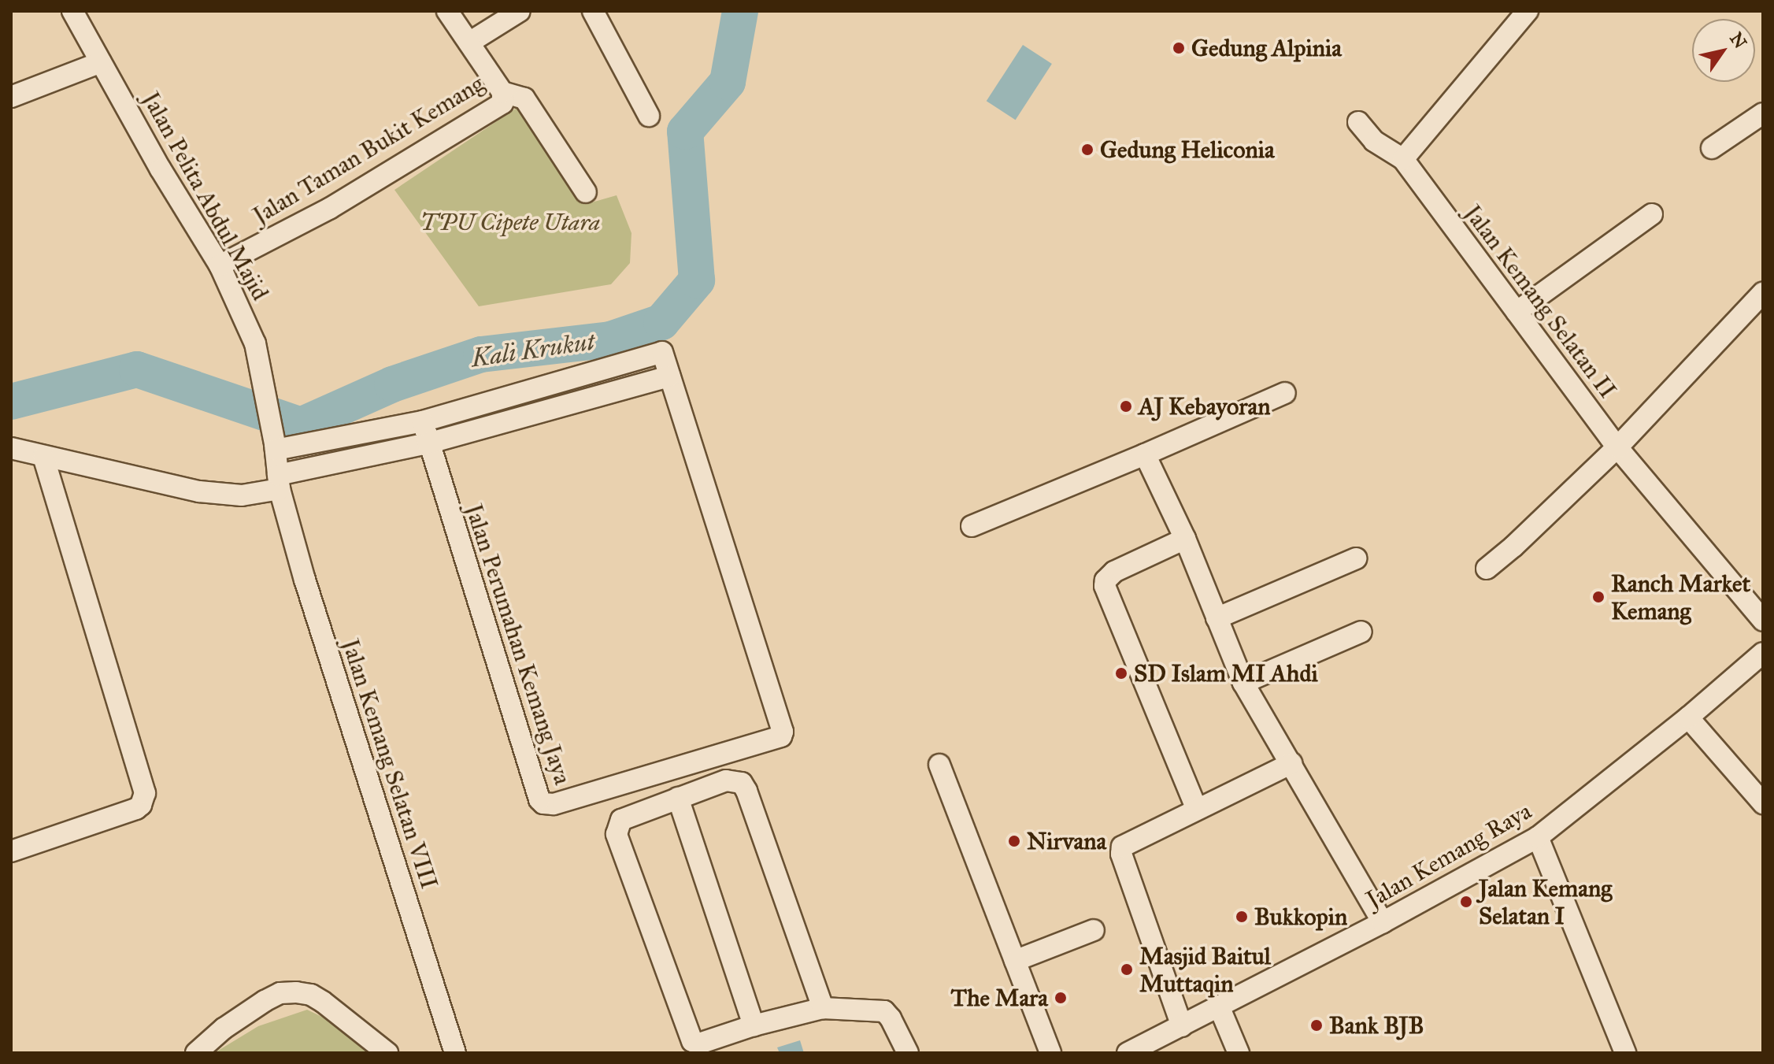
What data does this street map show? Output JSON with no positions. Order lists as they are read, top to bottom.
{
  "streets": {
    "street": [
      "Jalan Taman Bukit Kemang",
      "Jalan Pelita Abdul Majid",
      "Jalan Kemang Selatan II",
      "Jalan Perumahan Kemang Jaya",
      "Jalan Kemang Selatan VIII",
      "Jalan Kemang Raya"
    ]
  },
  "crossings": [
    ["Jalan Taman Bukit Kemang", "Jalan Pelita Abdul Majid"],
    ["Jalan Pelita Abdul Majid", "Jalan Perumahan Kemang Jaya"],
    ["Jalan Pelita Abdul Majid", "Jalan Kemang Selatan VIII"]
  ],
  "water": ["Kali Krukut"],
  "parks": ["TPU Cipete Utara"],
  "places": [
    "Gedung Alpinia",
    "Gedung Heliconia",
    "AJ Kebayoran",
    "Ranch Market Kemang",
    "SD Islam MI Ahdi",
    "Nirvana",
    "Jalan Kemang Selatan I",
    "Bukkopin",
    "Masjid Baitul Muttaqin",
    "The Mara",
    "Bank BJB"
  ],
  "north": "top right"
}
